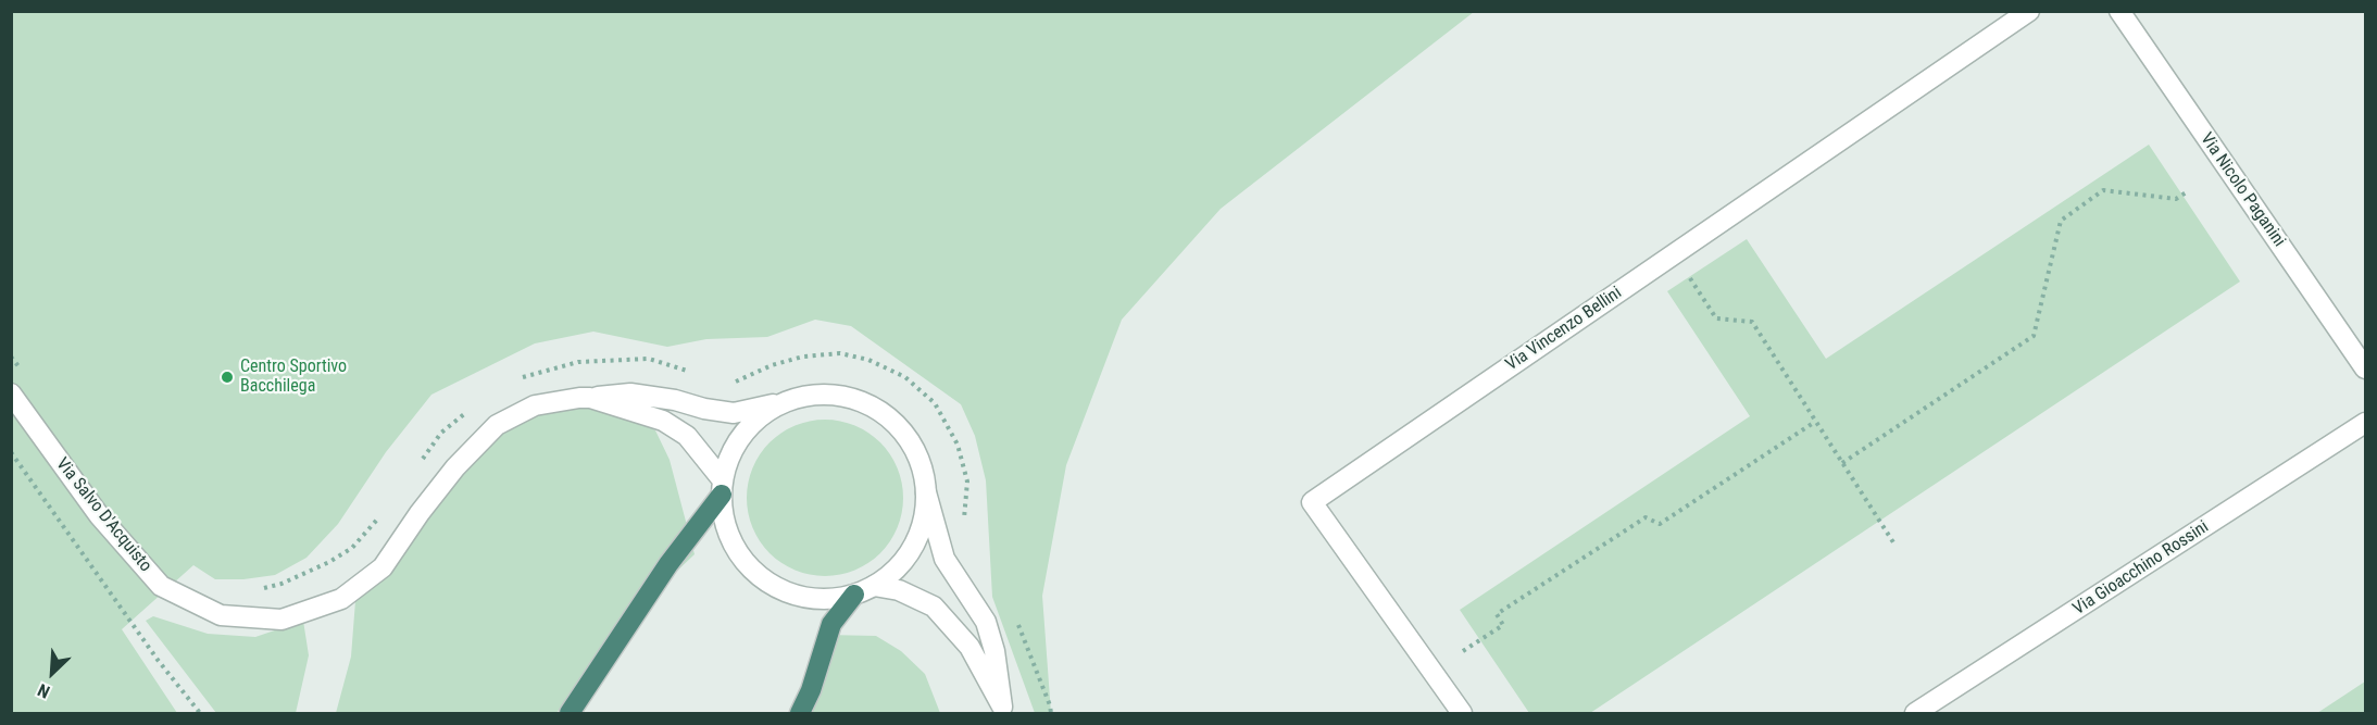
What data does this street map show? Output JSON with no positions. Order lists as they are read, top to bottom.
{
  "streets": {
    "street": [
      "Via Nicolo Paganini",
      "Via Vincenzo Bellini",
      "Via Salvo D'Acquisto",
      "Via Gioacchino Rossini"
    ]
  },
  "places": ["Centro Sportivo Bacchilega"],
  "north": "bottom left"
}
